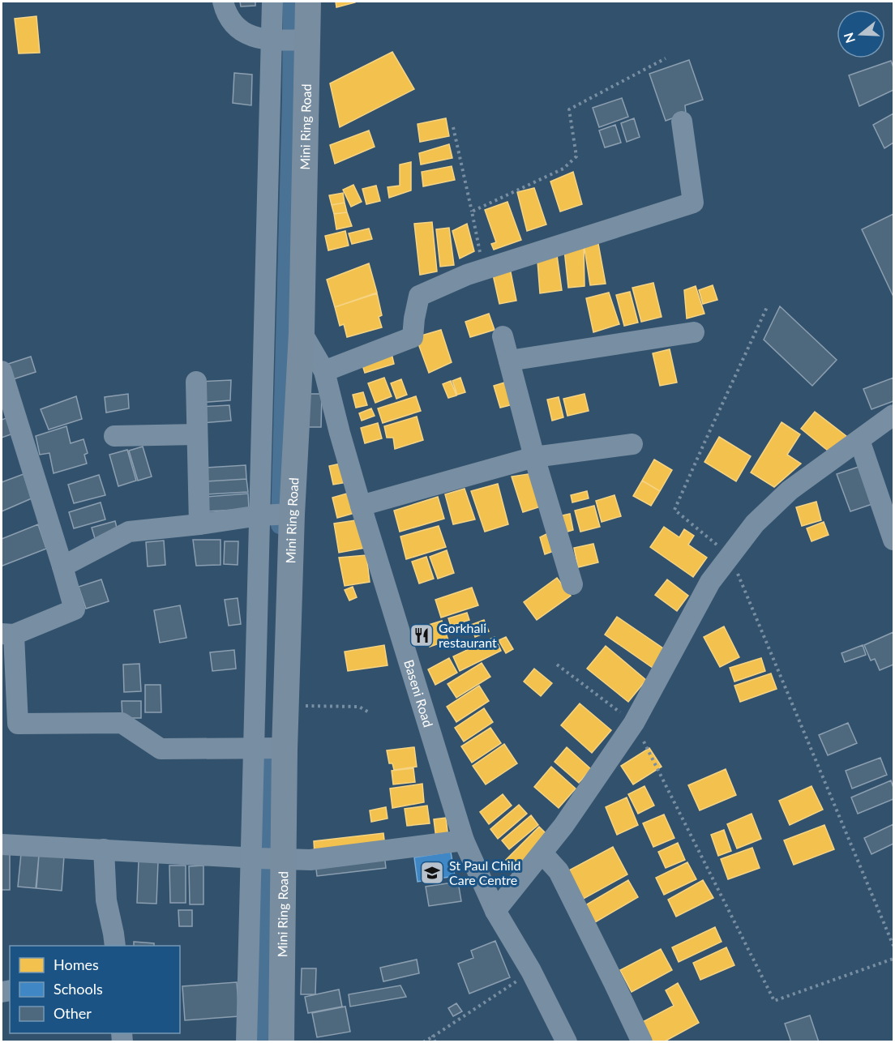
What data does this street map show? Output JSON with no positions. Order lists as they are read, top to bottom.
{
  "streets": {
    "main road": ["Mini Ring Road"],
    "street": ["Baseni Road"]
  },
  "crossings": [
    ["Mini Ring Road", "Baseni Road"]
  ],
  "places": {
    "restaurant": ["Gorkhali restaurant"],
    "school or university": ["St Paul Child Care Centre"]
  },
  "legend": ["Homes", "Schools", "Other"],
  "north": "left"
}
